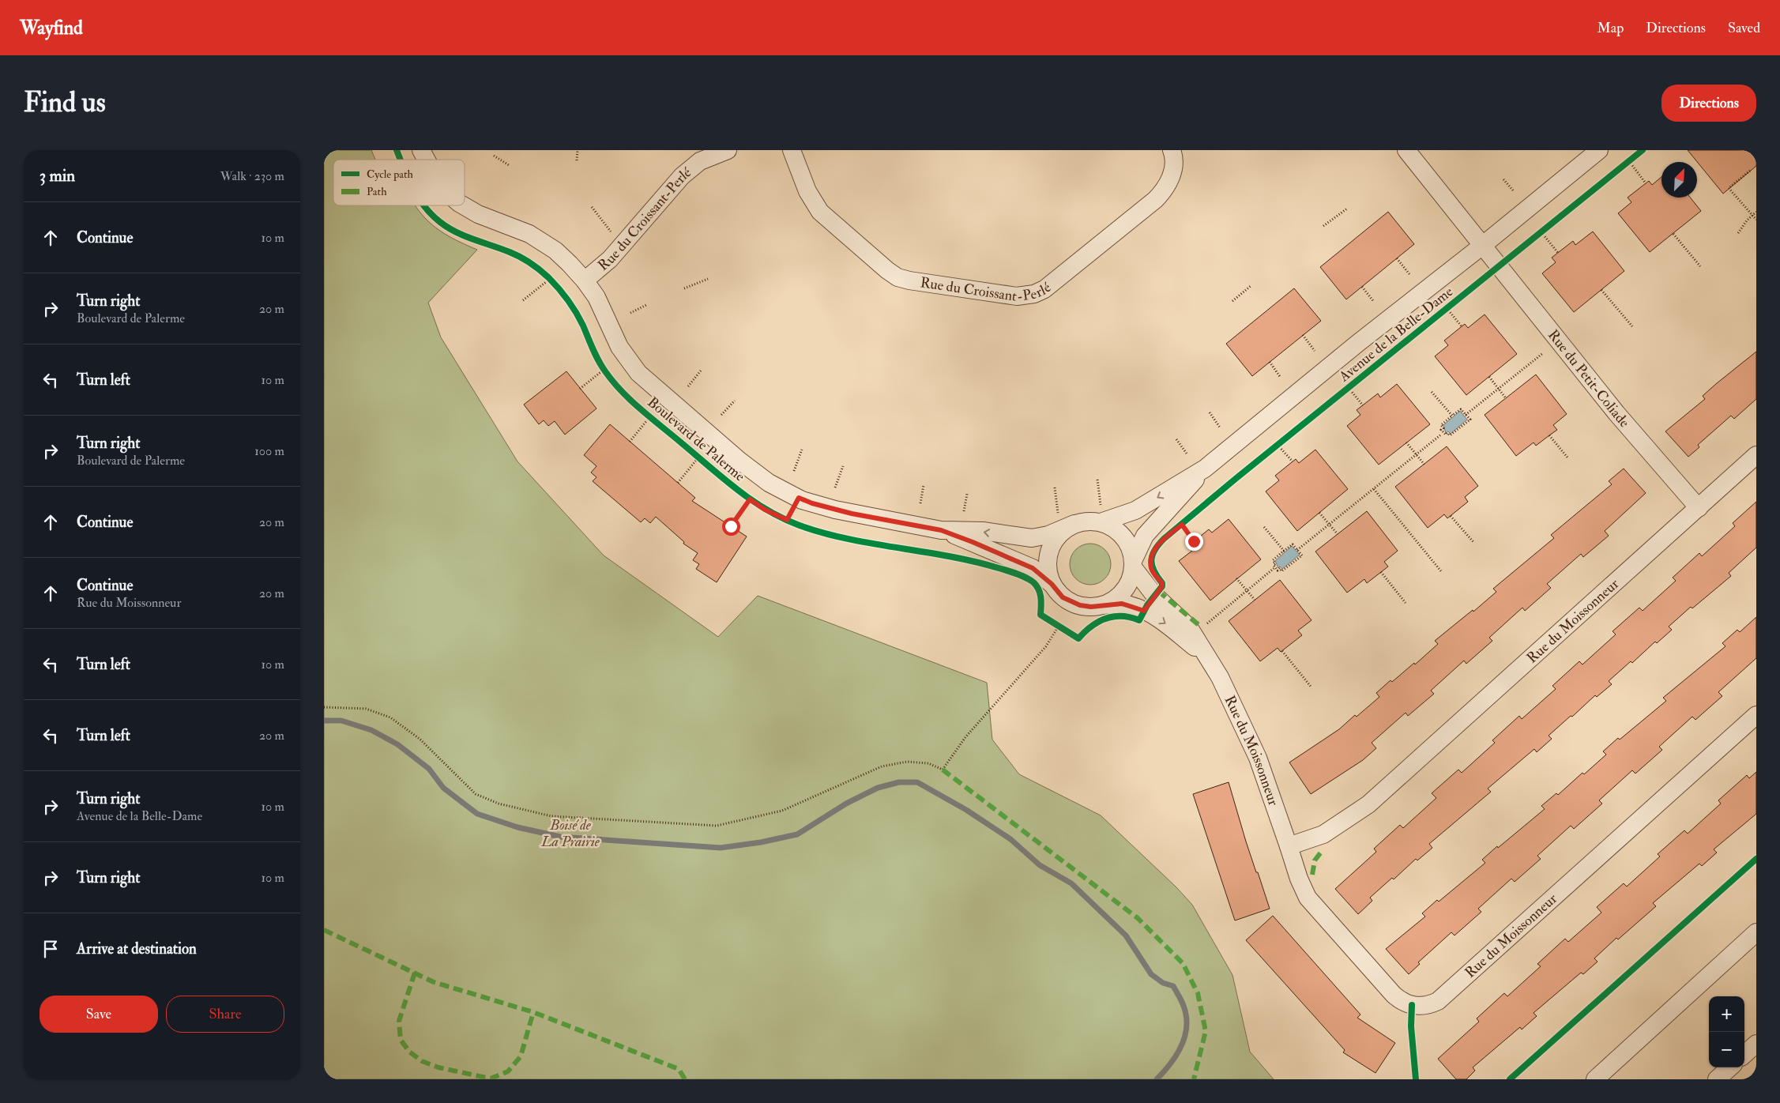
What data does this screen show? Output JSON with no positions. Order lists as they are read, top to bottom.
{
  "streets": {
    "street": [
      "Rue du Croissant-Perlé",
      "Avenue de la Belle-Dame",
      "Rue du Petit-Coliade",
      "Boulevard de Palerme",
      "Rue du Moissonneur"
    ]
  },
  "crossings": [
    ["Rue du Croissant-Perlé", "Boulevard de Palerme"],
    ["Avenue de la Belle-Dame", "Rue du Petit-Coliade"],
    ["Avenue de la Belle-Dame", "Boulevard de Palerme"],
    ["Avenue de la Belle-Dame", "Rue du Moissonneur"],
    ["Rue du Petit-Coliade", "Rue du Moissonneur"],
    ["Boulevard de Palerme", "Rue du Moissonneur"]
  ],
  "parks": ["Boisé de La Prairie"],
  "legend": ["Cycle path", "Path"],
  "north": "top right",
  "page": {
    "header": "Wayfind",
    "nav": ["Map", "Directions", "Saved"],
    "buttons": [
      "Directions",
      ["Save", "Share"]
    ],
    "title": "Find us",
    "heading": ["3 min", "Walk · 230 m"],
    "list": [
      ["Continue", "10 m"],
      ["Turn right", "Boulevard de Palerme", "20 m"],
      ["Turn left", "10 m"],
      ["Turn right", "Boulevard de Palerme", "100 m"],
      ["Continue", "20 m"],
      ["Continue", "Rue du Moissonneur", "20 m"],
      ["Turn left", "10 m"],
      ["Turn left", "20 m"],
      ["Turn right", "Avenue de la Belle-Dame", "10 m"],
      ["Turn right", "10 m"],
      "Arrive at destination"
    ],
    "map_buttons": ["+", "−"]
  }
}
